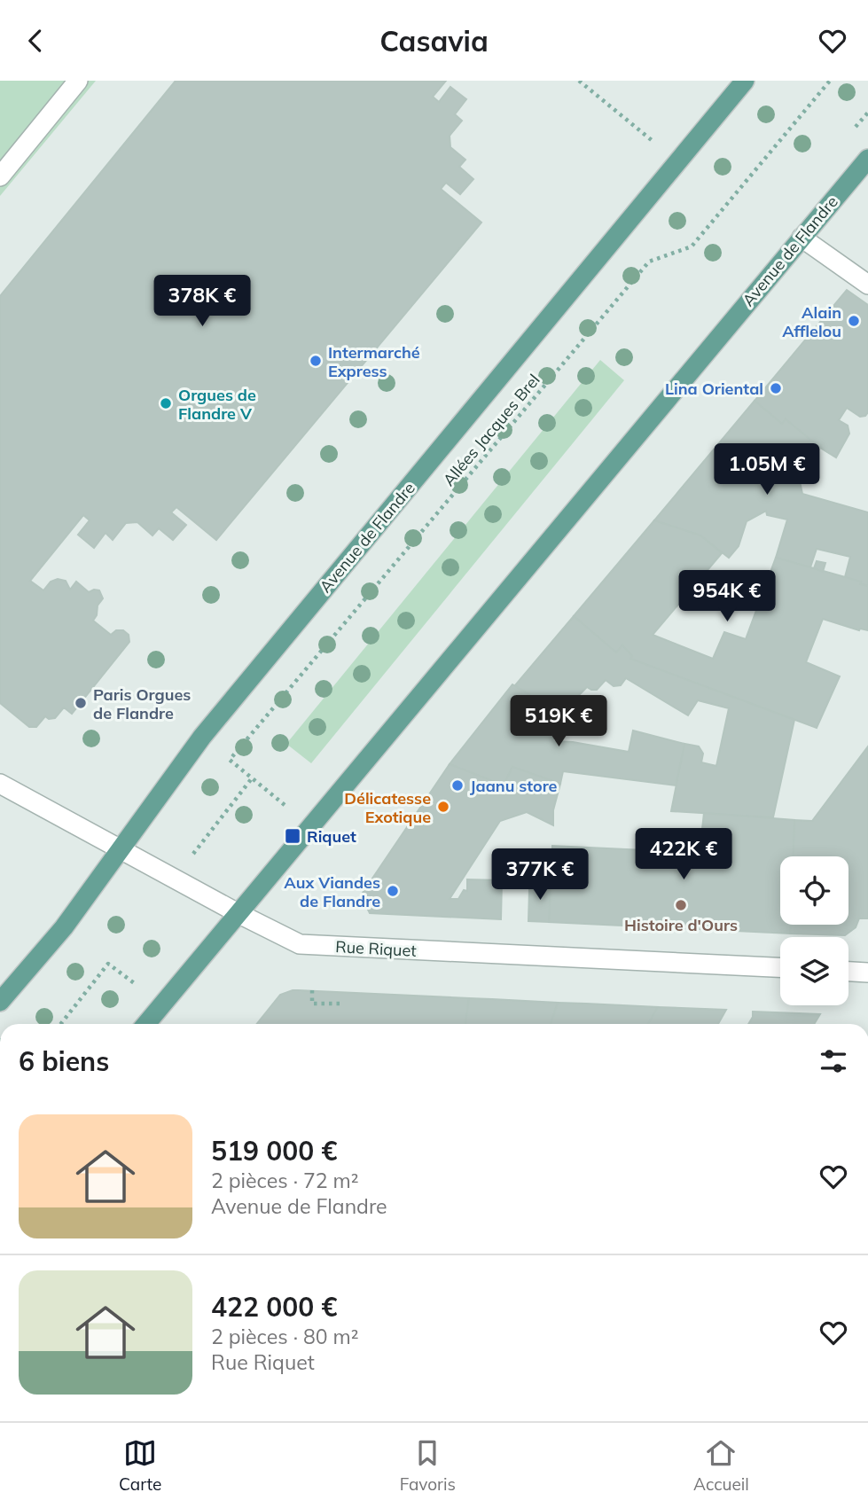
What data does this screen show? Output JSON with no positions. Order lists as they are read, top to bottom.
{
  "streets": {
    "main road": ["Avenue de Flandre"],
    "street": ["Rue Riquet"],
    "path": ["Allées Jacques Brel"]
  },
  "crossings": [
    ["Avenue de Flandre", "Rue Riquet"]
  ],
  "places": {
    "other": [
      "Alain Afflelou",
      "Intermarché Express",
      "Lina Oriental",
      "Orgues de Flandre V",
      "Paris Orgues de Flandre",
      "Jaanu store",
      "Délicatesse Exotique",
      "Aux Viandes de Flandre",
      "Histoire d'Ours"
    ],
    "transit": ["Riquet"]
  },
  "page": {
    "header": "Casavia",
    "price": [
      "378K €",
      "1.05M €",
      "954K €",
      "519K €",
      "422K €",
      "377K €"
    ],
    "heading": "6 biens",
    "list": [
      {
        "name": "519 000 €",
        "note": "2 pièces · 72 m² · Avenue de Flandre"
      },
      {
        "name": "422 000 €",
        "note": "2 pièces · 80 m² · Rue Riquet"
      }
    ],
    "tabs": ["Carte", "Favoris", "Accueil"]
  }
}
